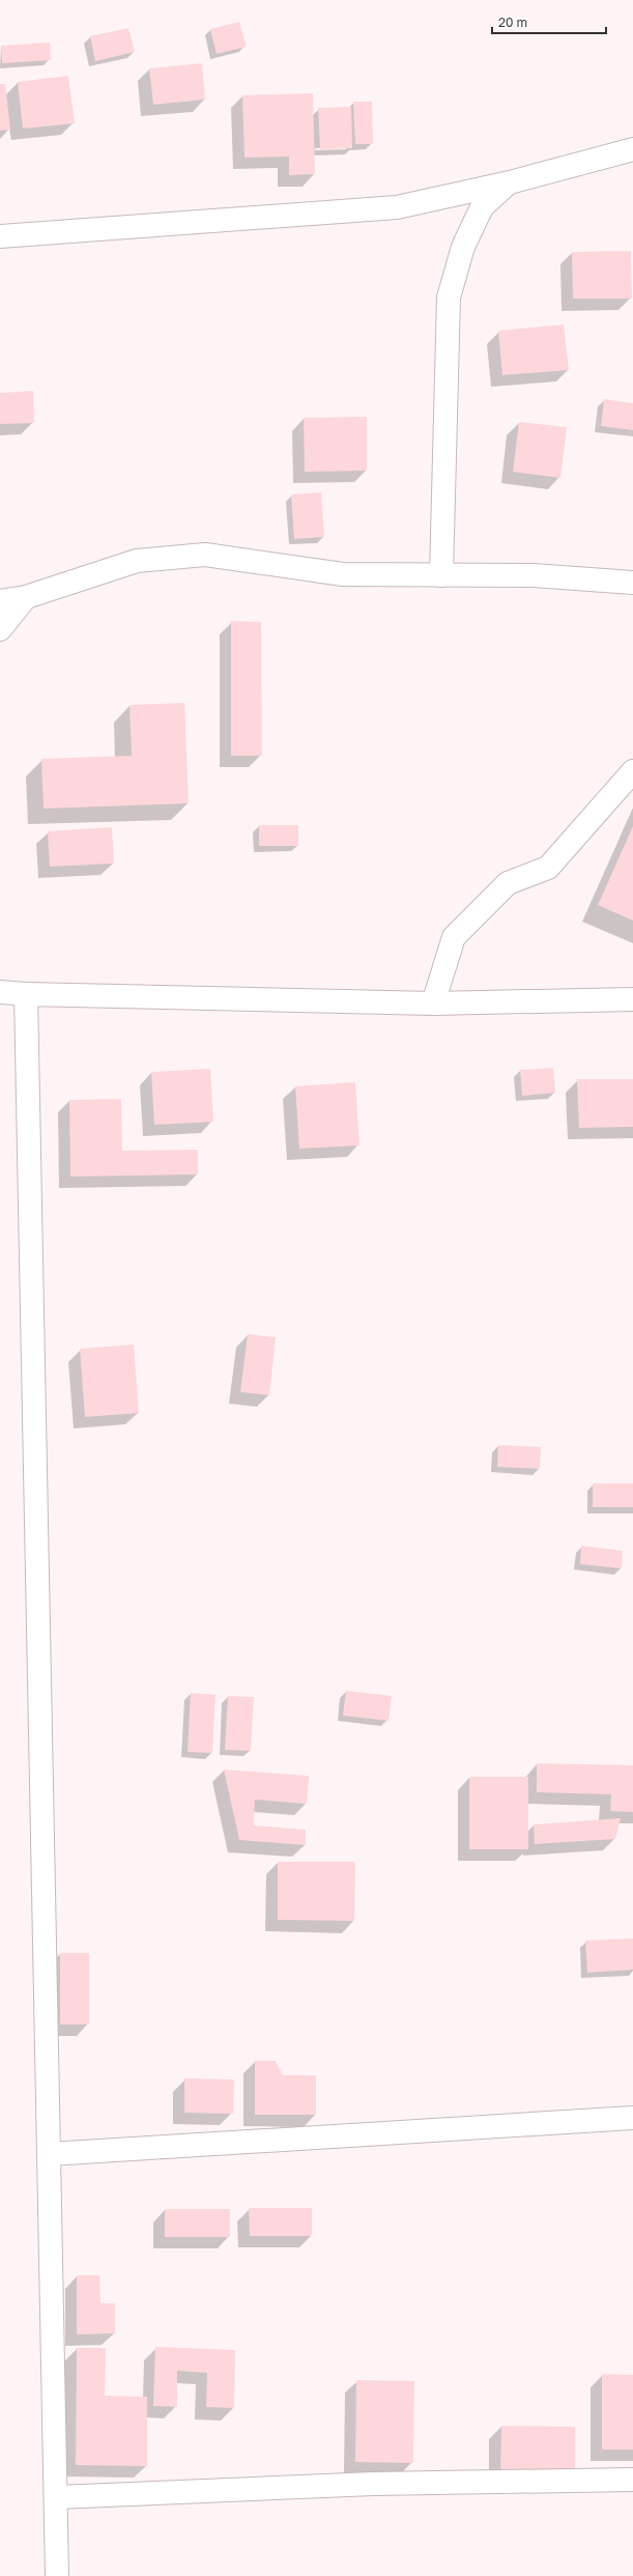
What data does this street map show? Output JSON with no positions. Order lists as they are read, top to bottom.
{
  "scale_bar": "20 m"
}
